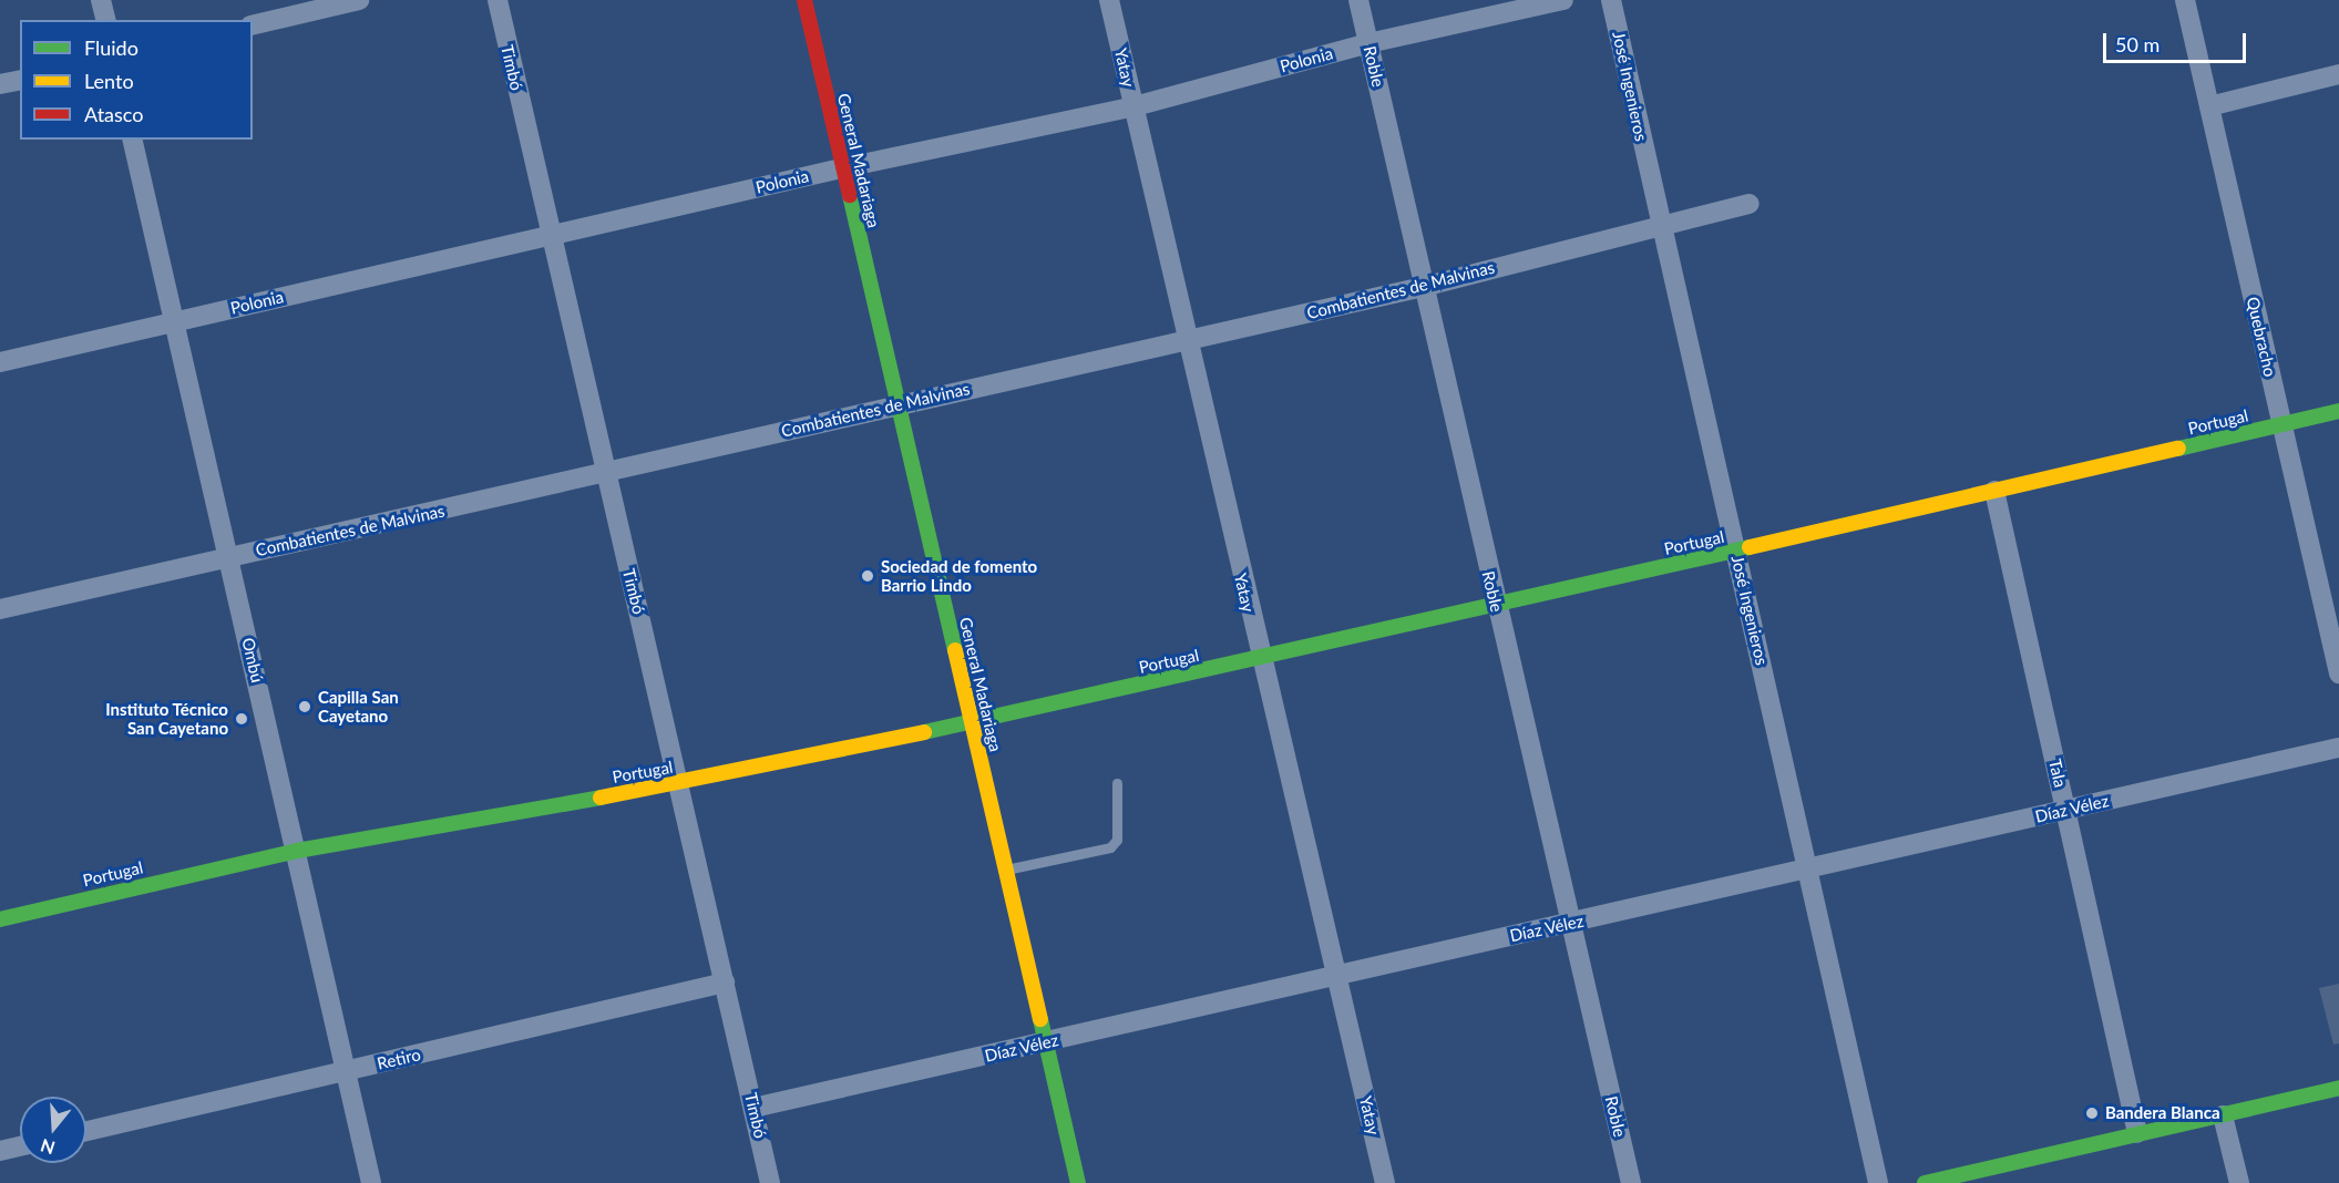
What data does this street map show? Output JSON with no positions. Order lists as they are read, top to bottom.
{
  "streets": {
    "street": [
      "Polonia",
      "Roble",
      "Timbó",
      "Yatay",
      "José Ingenieros",
      "General Madariaga",
      "Combatientes de Malvinas",
      "Quebracho",
      "Portugal",
      "Ombú",
      "Tala",
      "Díaz Vélez",
      "Retiro"
    ]
  },
  "crossings": [
    ["Polonia", "Roble"],
    ["Polonia", "Timbó"],
    ["Polonia", "Yatay"],
    ["Polonia", "General Madariaga"],
    ["Polonia", "Ombú"],
    ["Roble", "Combatientes de Malvinas"],
    ["Roble", "Portugal"],
    ["Roble", "Díaz Vélez"],
    ["Timbó", "Combatientes de Malvinas"],
    ["Timbó", "Portugal"],
    ["Timbó", "Díaz Vélez"],
    ["Timbó", "Retiro"],
    ["Yatay", "Combatientes de Malvinas"],
    ["Yatay", "Portugal"],
    ["Yatay", "Díaz Vélez"],
    ["José Ingenieros", "Combatientes de Malvinas"],
    ["José Ingenieros", "Portugal"],
    ["José Ingenieros", "Díaz Vélez"],
    ["General Madariaga", "Combatientes de Malvinas"],
    ["General Madariaga", "Portugal"],
    ["General Madariaga", "Díaz Vélez"],
    ["Combatientes de Malvinas", "Ombú"],
    ["Quebracho", "Portugal"],
    ["Portugal", "Ombú"],
    ["Portugal", "Tala"],
    ["Ombú", "Retiro"],
    ["Tala", "Díaz Vélez"]
  ],
  "places": [
    "Sociedad de fomento Barrio Lindo",
    "Capilla San Cayetano",
    "Instituto Técnico San Cayetano",
    "Bandera Blanca"
  ],
  "legend": ["Fluido", "Lento", "Atasco"],
  "scale_bar": "50 m",
  "north": "bottom"
}
